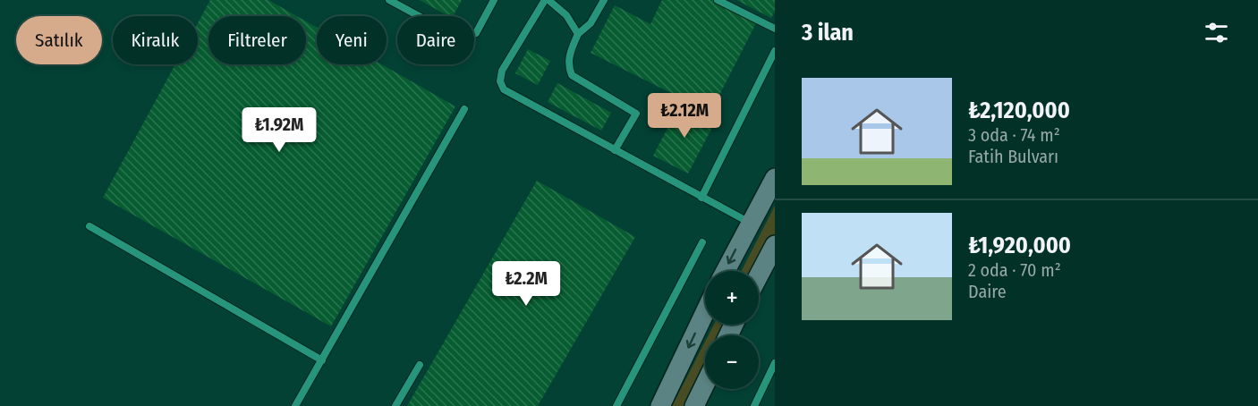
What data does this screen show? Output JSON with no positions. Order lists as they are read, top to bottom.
{
  "page": {
    "heading": "3 ilan",
    "chip": [
      "Satılık",
      "Kiralık",
      "Filtreler",
      "Yeni",
      "Daire"
    ],
    "list": [
      {
        "name": "₺2,120,000",
        "note": "3 oda · 74 m² · Fatih Bulvarı"
      },
      {
        "name": "₺1,920,000",
        "note": "2 oda · 70 m² · Daire"
      }
    ],
    "price": ["₺2.12M", "₺1.92M", "₺2.2M"],
    "map_buttons": ["+", "−"]
  }
}
